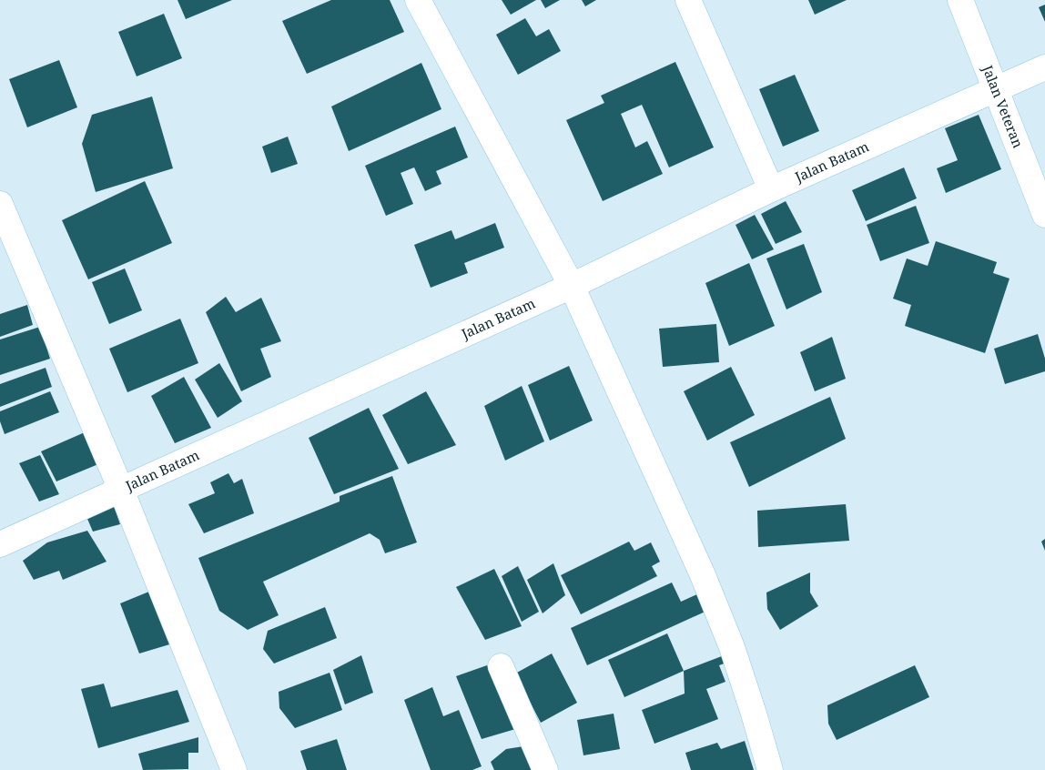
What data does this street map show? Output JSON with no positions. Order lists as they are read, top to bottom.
{
  "streets": {
    "street": ["Jalan Veteran", "Jalan Batam"]
  },
  "crossings": [
    ["Jalan Veteran", "Jalan Batam"]
  ]
}
